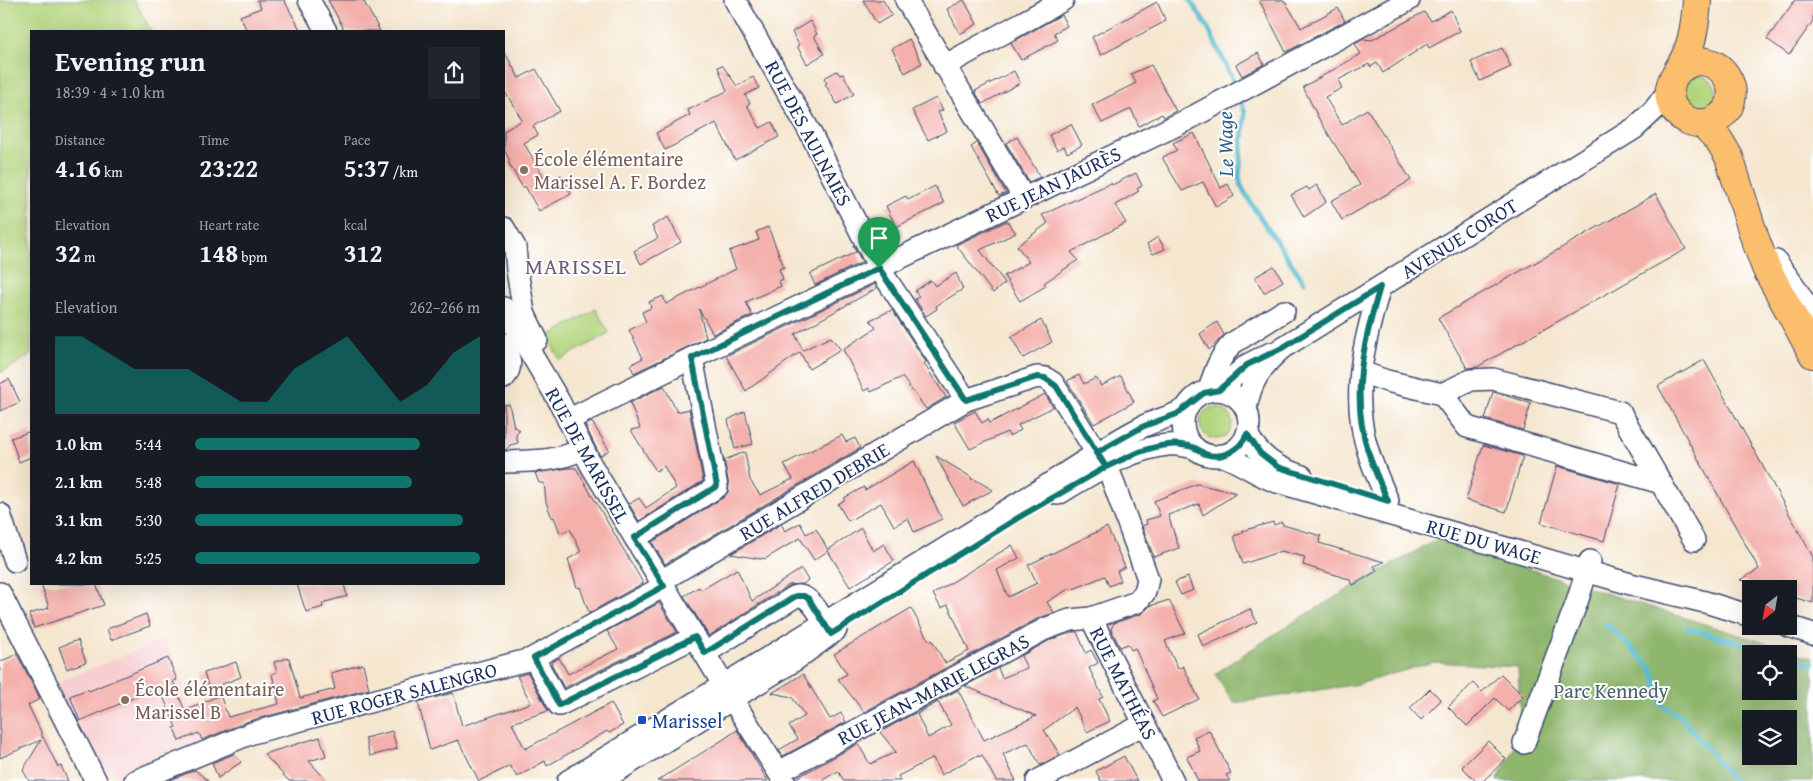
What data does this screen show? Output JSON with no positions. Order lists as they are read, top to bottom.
{
  "streets": {
    "street": [
      "RUE DES AULNAIES",
      "RUE JEAN JAURÈS",
      "AVENUE COROT",
      "RUE DE MARISSEL",
      "RUE ALFRED DEBRIE",
      "RUE DU WAGE",
      "RUE MATHÉAS",
      "RUE JEAN-MARIE LEGRAS",
      "RUE ROGER SALENGRO"
    ]
  },
  "crossings": [
    ["RUE DES AULNAIES", "RUE JEAN JAURÈS"],
    ["RUE JEAN JAURÈS", "RUE DE MARISSEL"],
    ["AVENUE COROT", "RUE DE MARISSEL"],
    ["AVENUE COROT", "RUE DU WAGE"],
    ["AVENUE COROT", "RUE MATHÉAS"],
    ["RUE DE MARISSEL", "RUE ALFRED DEBRIE"],
    ["RUE DE MARISSEL", "RUE JEAN-MARIE LEGRAS"],
    ["RUE DE MARISSEL", "RUE ROGER SALENGRO"],
    ["RUE ALFRED DEBRIE", "RUE MATHÉAS"],
    ["RUE ALFRED DEBRIE", "RUE ROGER SALENGRO"],
    ["RUE MATHÉAS", "RUE JEAN-MARIE LEGRAS"]
  ],
  "districts": ["MARISSEL"],
  "water": ["Le Wage"],
  "parks": ["Parc Kennedy"],
  "places": {
    "other": ["École élémentaire Marissel A. F. Bordez", "École élémentaire Marissel B"],
    "transit": ["Marissel"]
  },
  "north": "bottom left",
  "page": {
    "heading": ["Evening run", "18:39 · 4 × 1.0 km"],
    "stats": [
      ["Distance", "4.16 km"],
      ["Time", "23:22"],
      ["Pace", "5:37 /km"],
      ["Elevation", "32 m"],
      ["Heart rate", "148 bpm"],
      ["kcal", "312"]
    ],
    "chart": ["Elevation", "262–266 m"],
    "list": [
      {
        "name": "1.0 km",
        "note": "5:44"
      },
      {
        "name": "2.1 km",
        "note": "5:48"
      },
      {
        "name": "3.1 km",
        "note": "5:30"
      },
      {
        "name": "4.2 km",
        "note": "5:25"
      }
    ]
  }
}
